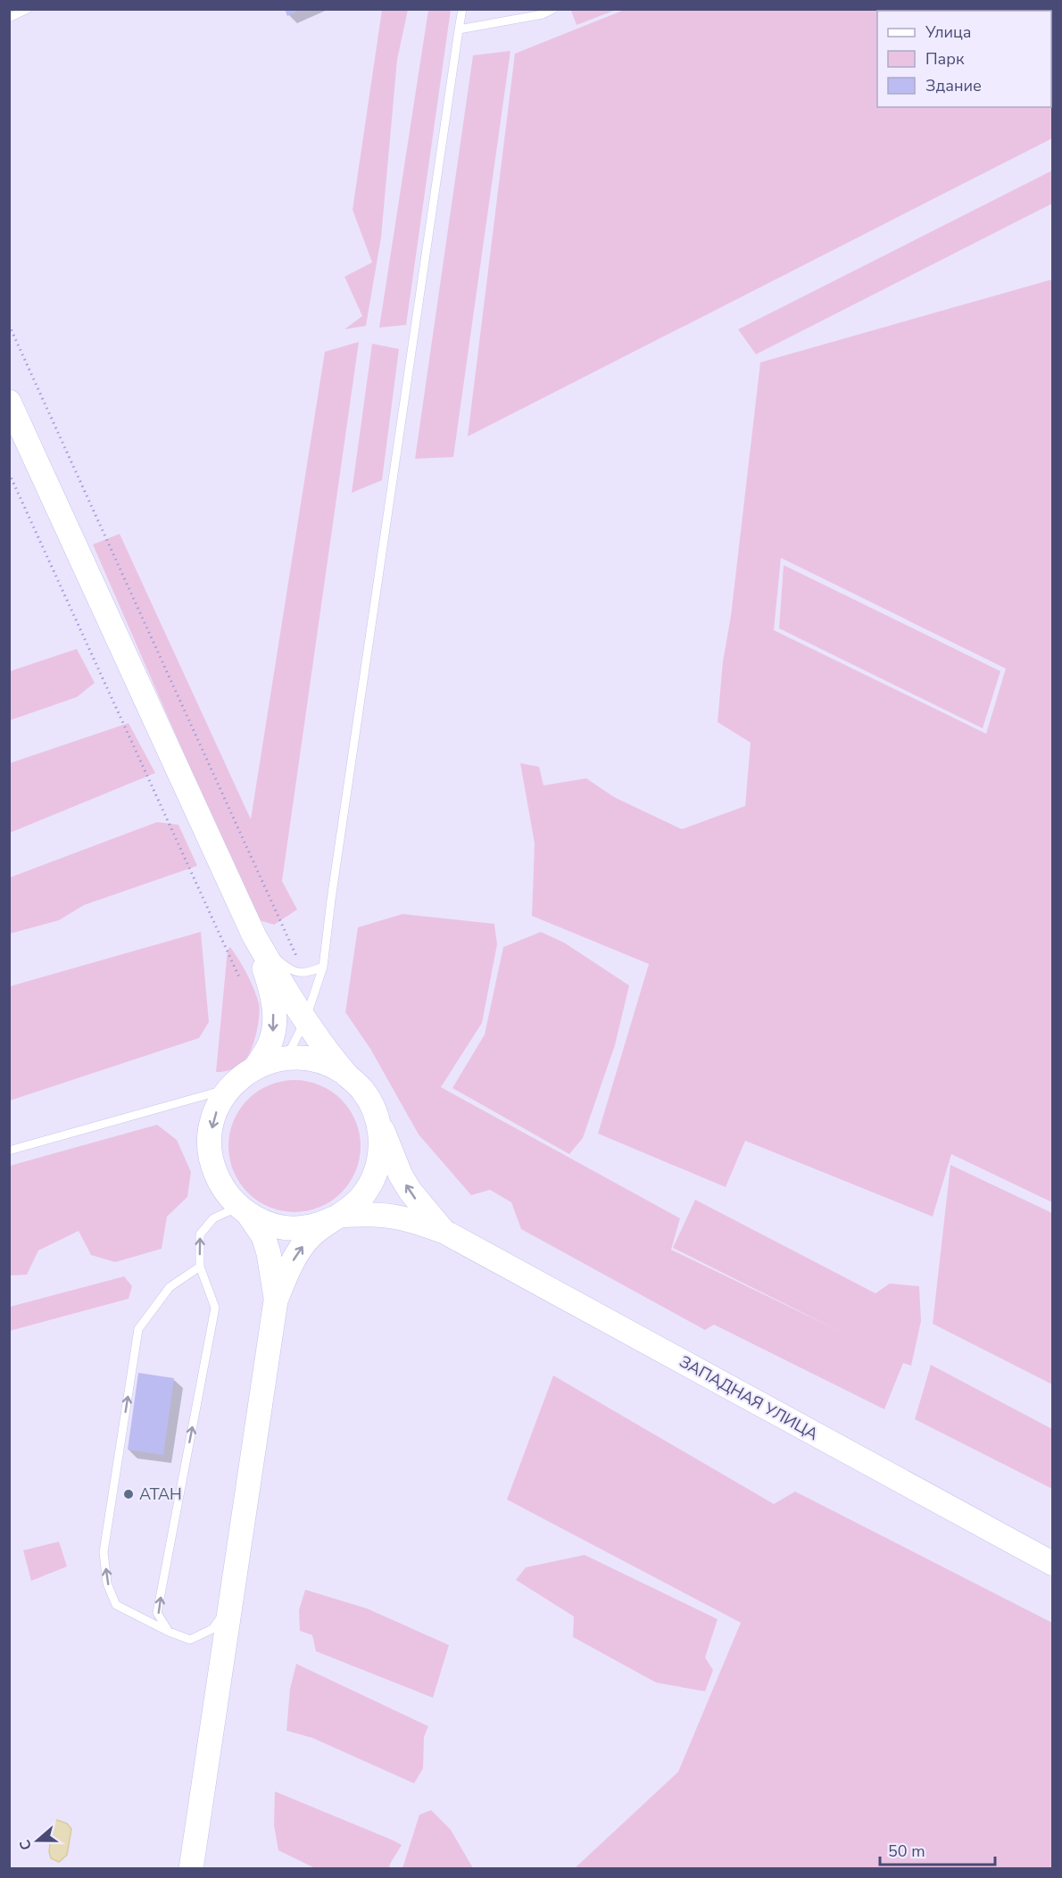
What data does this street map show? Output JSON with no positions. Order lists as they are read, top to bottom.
{
  "streets": {
    "main road": ["ЗАПАДНАЯ УЛИЦА"]
  },
  "places": ["АТАН"],
  "legend": ["Улица", "Парк", "Здание"],
  "scale_bar": "50 m",
  "north": "left"
}
